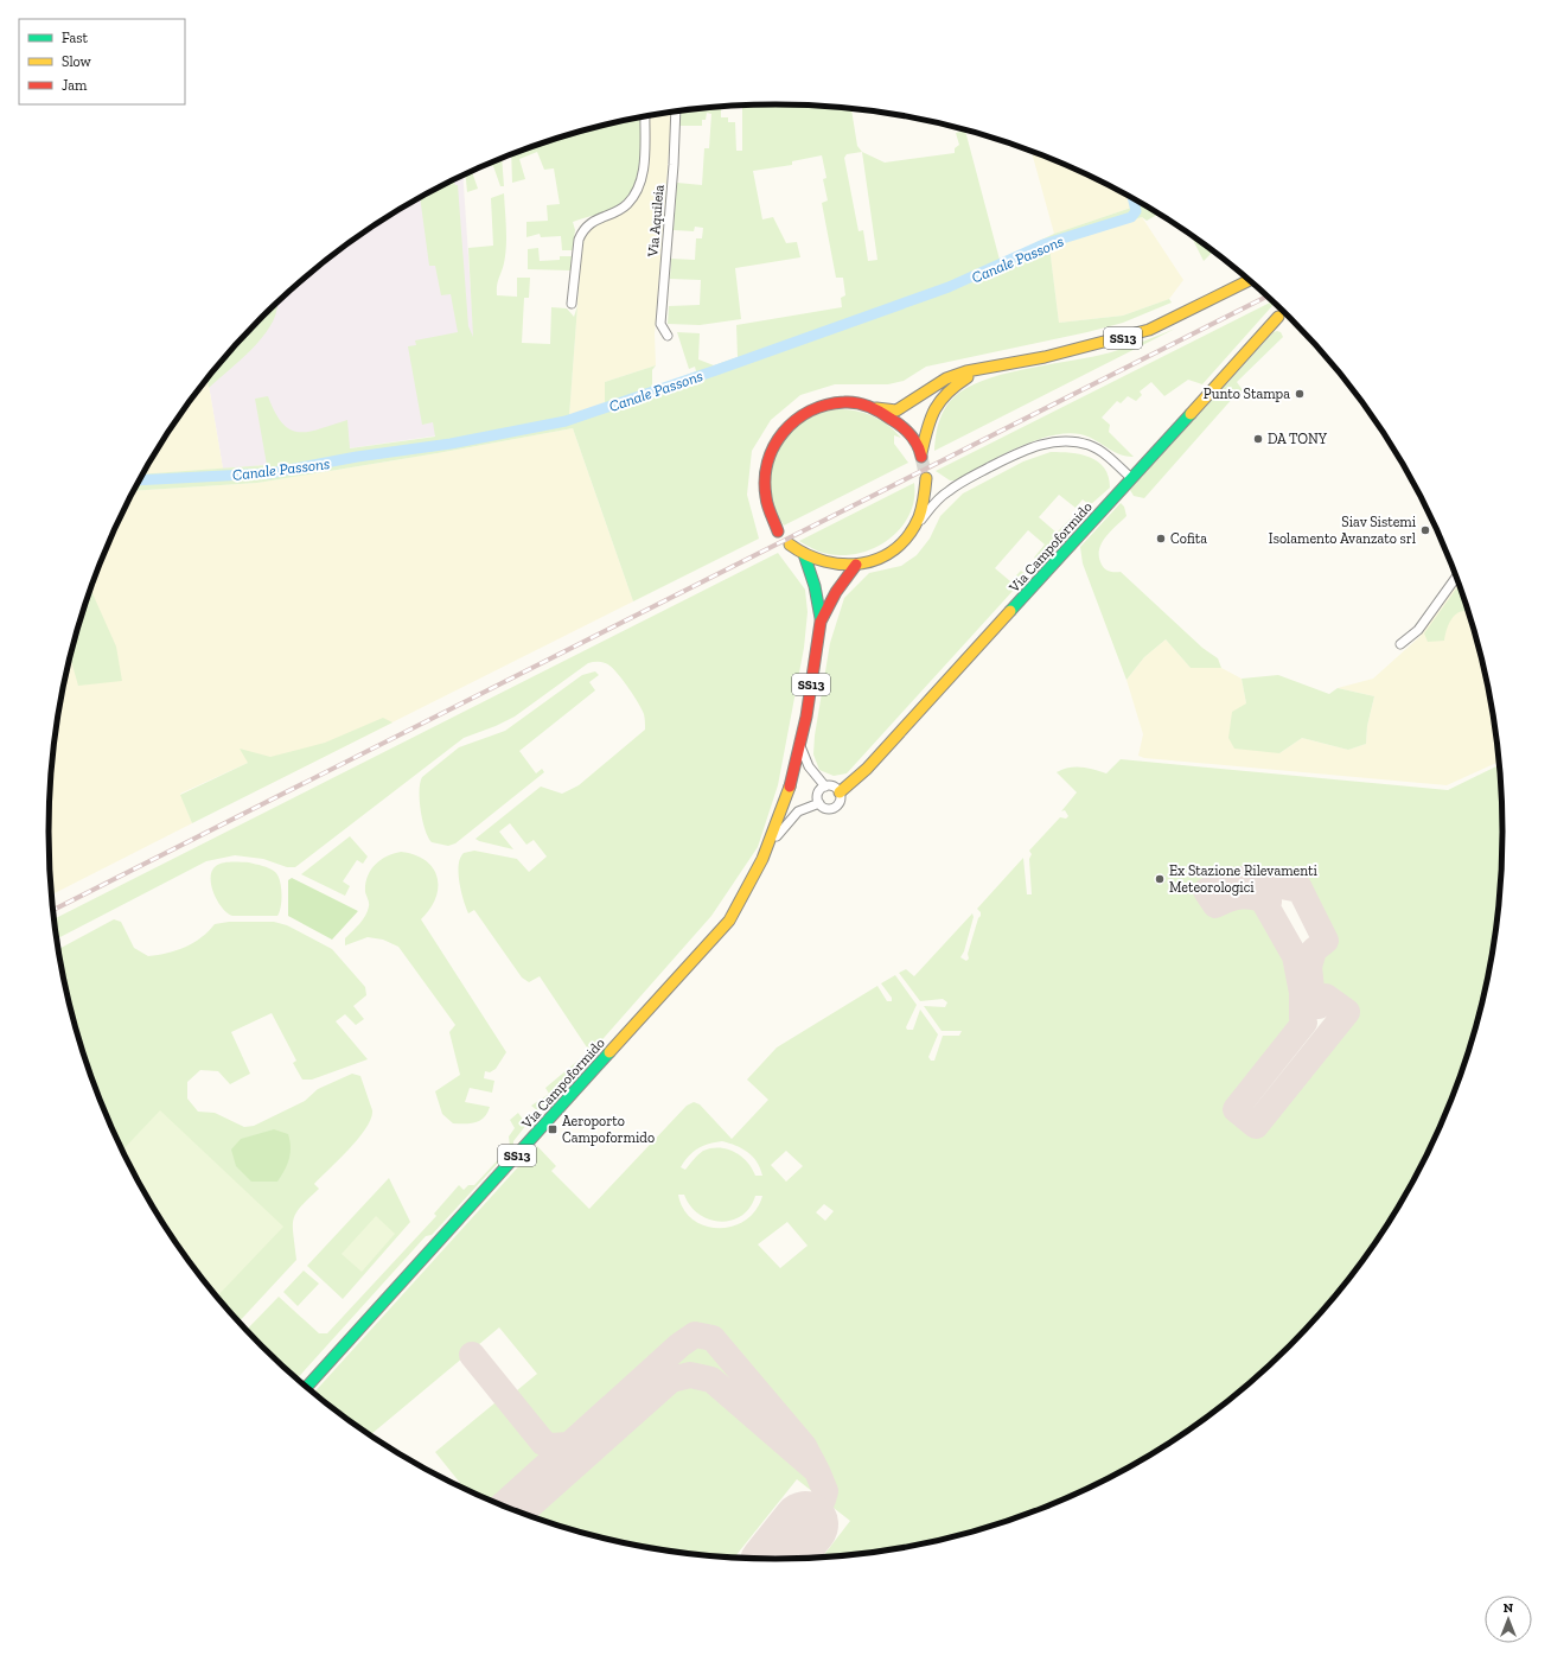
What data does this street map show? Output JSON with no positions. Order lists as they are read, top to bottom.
{
  "streets": {
    "main road": ["SS13", "Via Campoformido"],
    "street": ["Via Aquileia"]
  },
  "crossings": [
    ["SS13", "Via Campoformido"]
  ],
  "water": ["Canale Passons"],
  "places": {
    "other": [
      "Punto Stampa",
      "DA TONY",
      "Siav Sistemi Isolamento Avanzato srl",
      "Cofita",
      "Ex Stazione Rilevamenti Meteorologici"
    ],
    "transit": ["Aeroporto Campoformido"]
  },
  "legend": ["Fast", "Slow", "Jam"],
  "north": "top"
}
